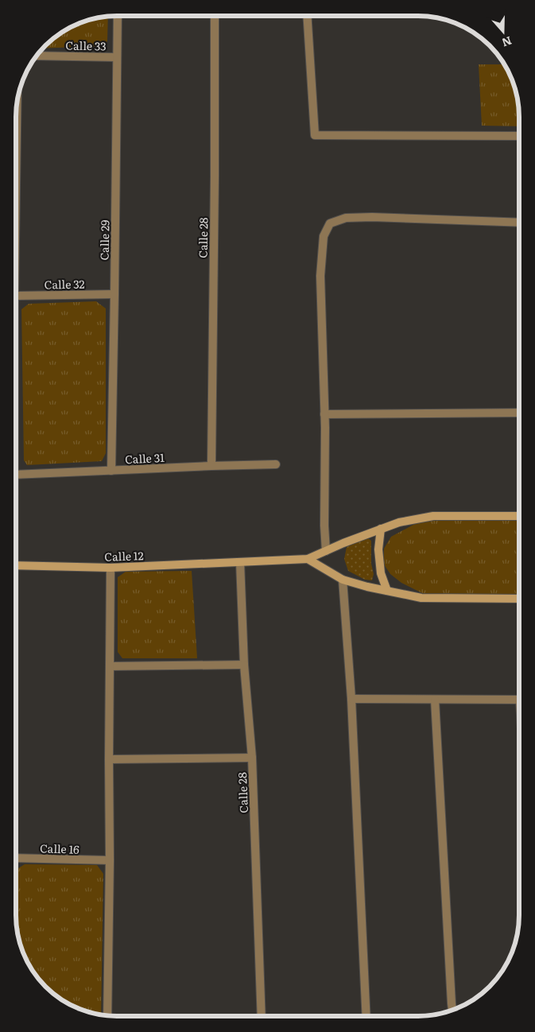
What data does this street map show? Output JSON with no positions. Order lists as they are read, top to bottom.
{
  "streets": {
    "street": [
      "Calle 33",
      "Calle 28",
      "Calle 29",
      "Calle 32",
      "Calle 31",
      "Calle 12",
      "Calle 16"
    ]
  },
  "crossings": [
    ["Calle 33", "Calle 29"],
    ["Calle 28", "Calle 31"],
    ["Calle 28", "Calle 12"],
    ["Calle 29", "Calle 32"],
    ["Calle 29", "Calle 31"]
  ],
  "north": "bottom"
}
